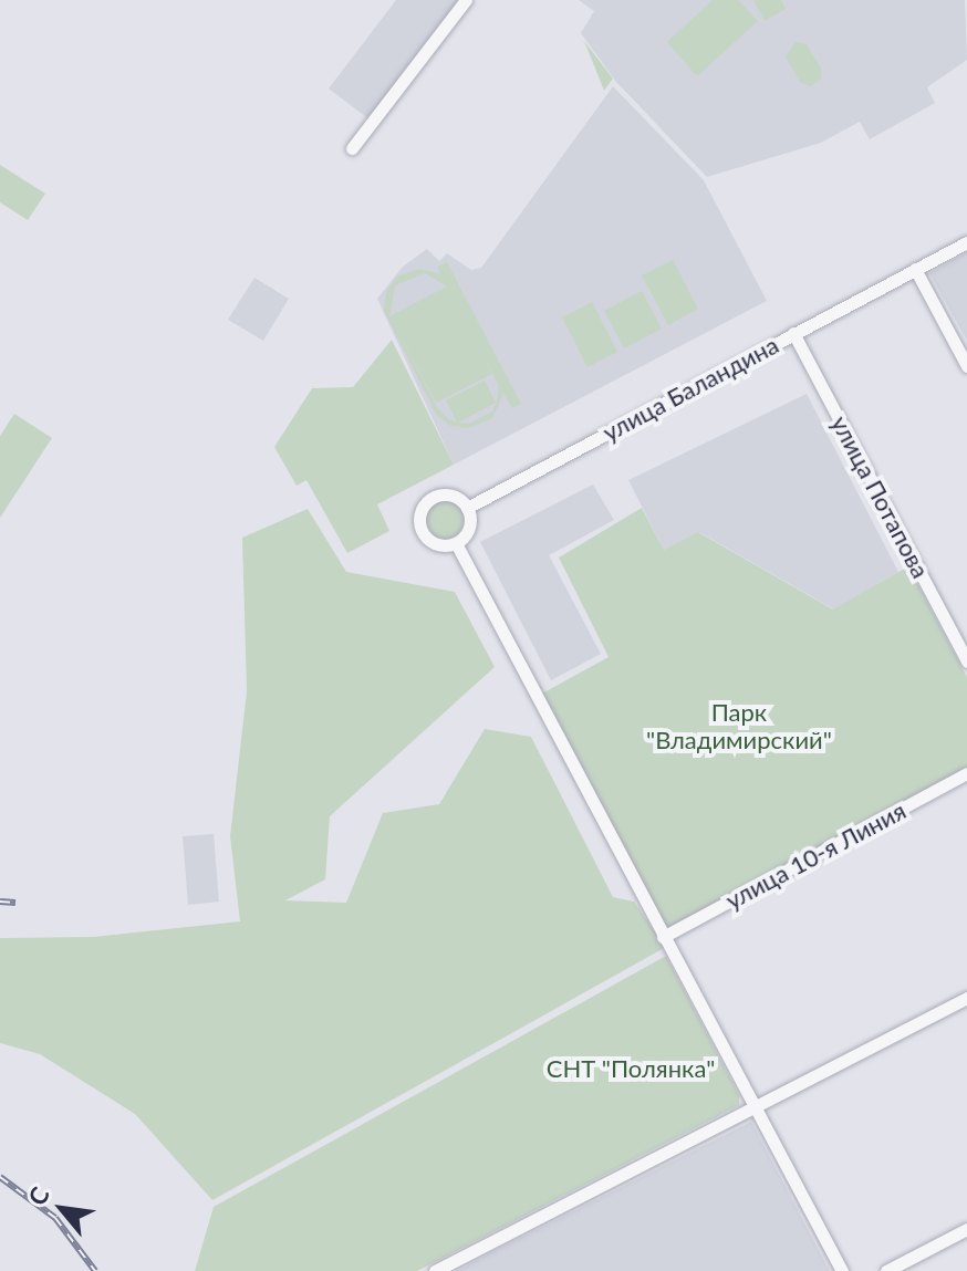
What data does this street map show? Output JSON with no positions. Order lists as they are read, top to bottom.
{
  "streets": {
    "street": ["улица Баландина", "улица Потапова", "улица 10-я Линия"]
  },
  "crossings": [
    ["улица Баландина", "улица Потапова"]
  ],
  "parks": ["Парк \"Владимирский\"", "СНТ \"Полянка\""],
  "north": "top left"
}
